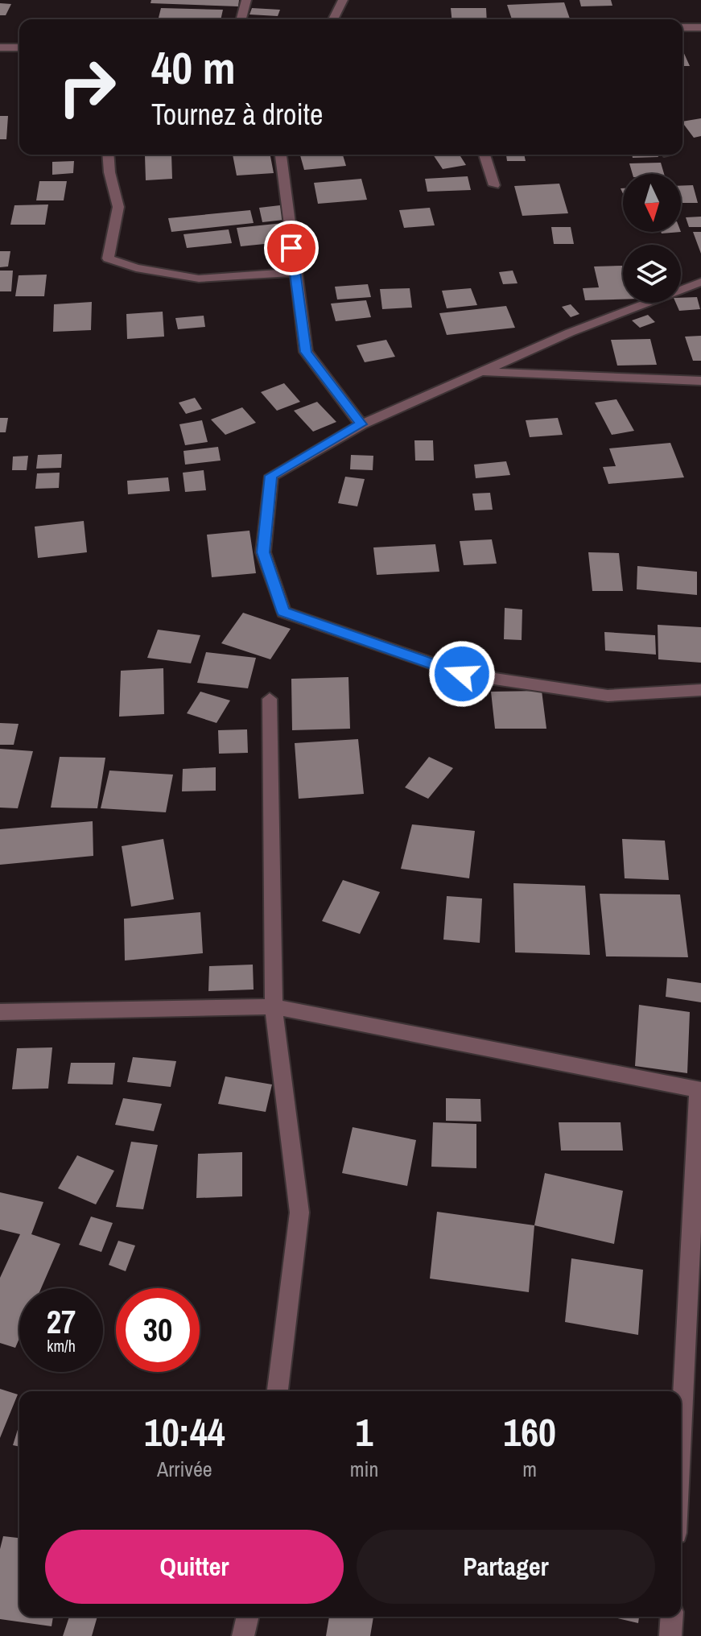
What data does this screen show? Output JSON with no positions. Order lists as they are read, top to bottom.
{
  "north": "bottom",
  "page": {
    "turn": ["40 m", "Tournez à droite"],
    "speed": "27 km/h",
    "limit": "30",
    "eta": [
      "10:44",
      "Arrivée",
      "1",
      "min",
      "160",
      "m"
    ],
    "buttons": ["Quitter", "Partager"]
  }
}
